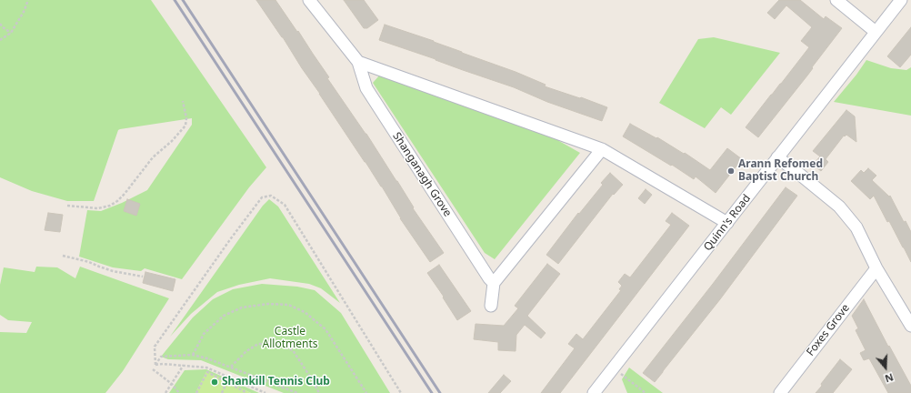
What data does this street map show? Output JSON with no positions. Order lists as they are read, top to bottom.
{
  "streets": {
    "street": ["Shanganagh Grove", "Quinn's Road", "Foxes Grove"]
  },
  "parks": ["Castle Allotments"],
  "places": ["Arann Refomed Baptist Church", "Shankill Tennis Club"],
  "north": "bottom"
}
